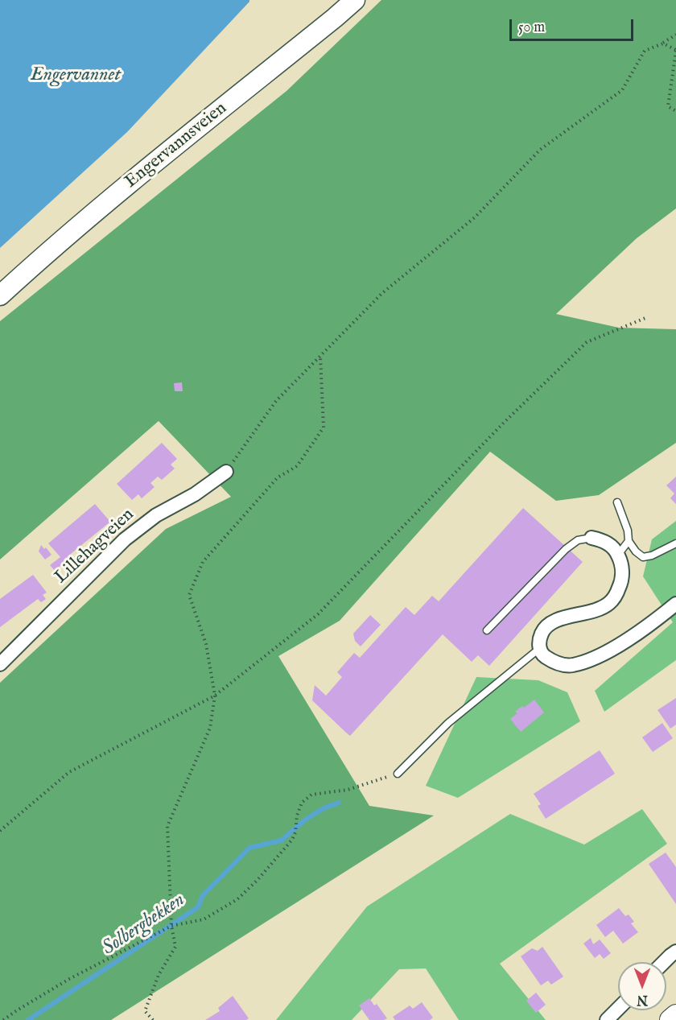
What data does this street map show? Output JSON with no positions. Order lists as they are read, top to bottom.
{
  "streets": {
    "main road": ["Engervannsveien"],
    "street": ["Lillehagveien"]
  },
  "water": ["Engervannet", "Solbergbekken"],
  "scale_bar": "50 m",
  "north": "bottom"
}
